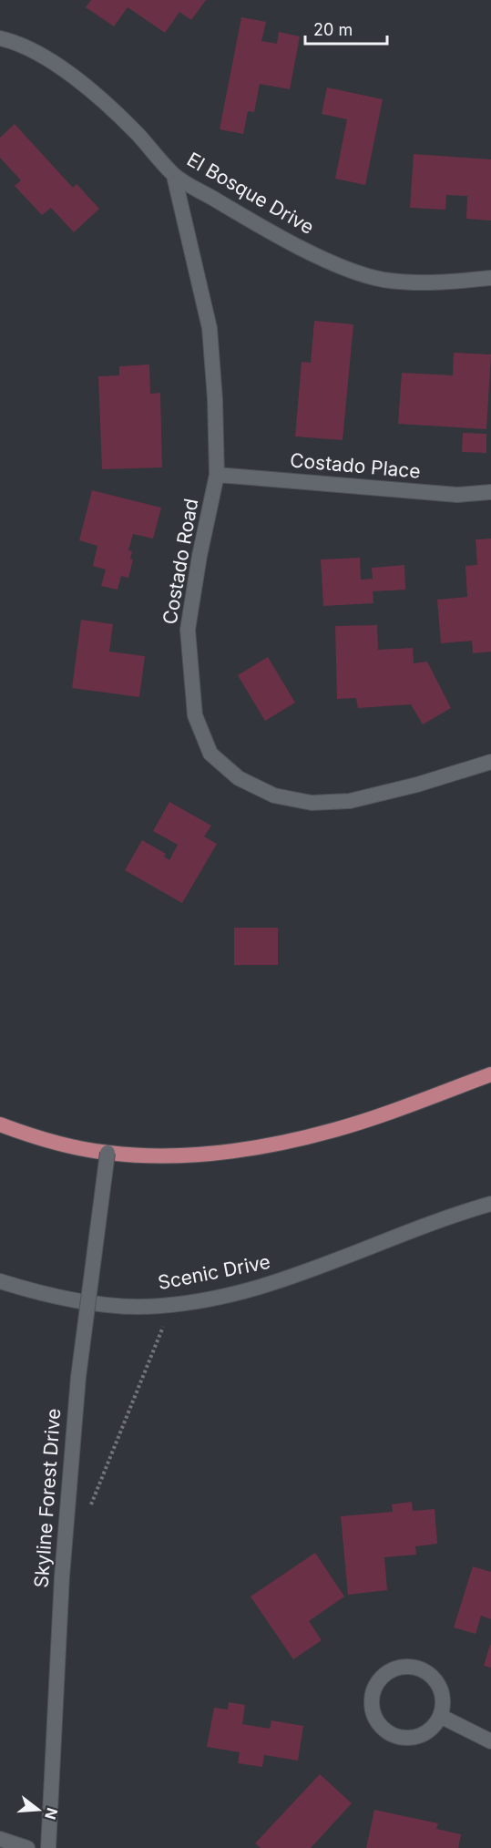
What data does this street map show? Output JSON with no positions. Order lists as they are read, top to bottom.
{
  "streets": {
    "street": [
      "El Bosque Drive",
      "Costado Place",
      "Costado Road",
      "Scenic Drive",
      "Skyline Forest Drive"
    ]
  },
  "crossings": [
    ["El Bosque Drive", "Costado Road"],
    ["Costado Place", "Costado Road"]
  ],
  "scale_bar": "20 m",
  "north": "right"
}
